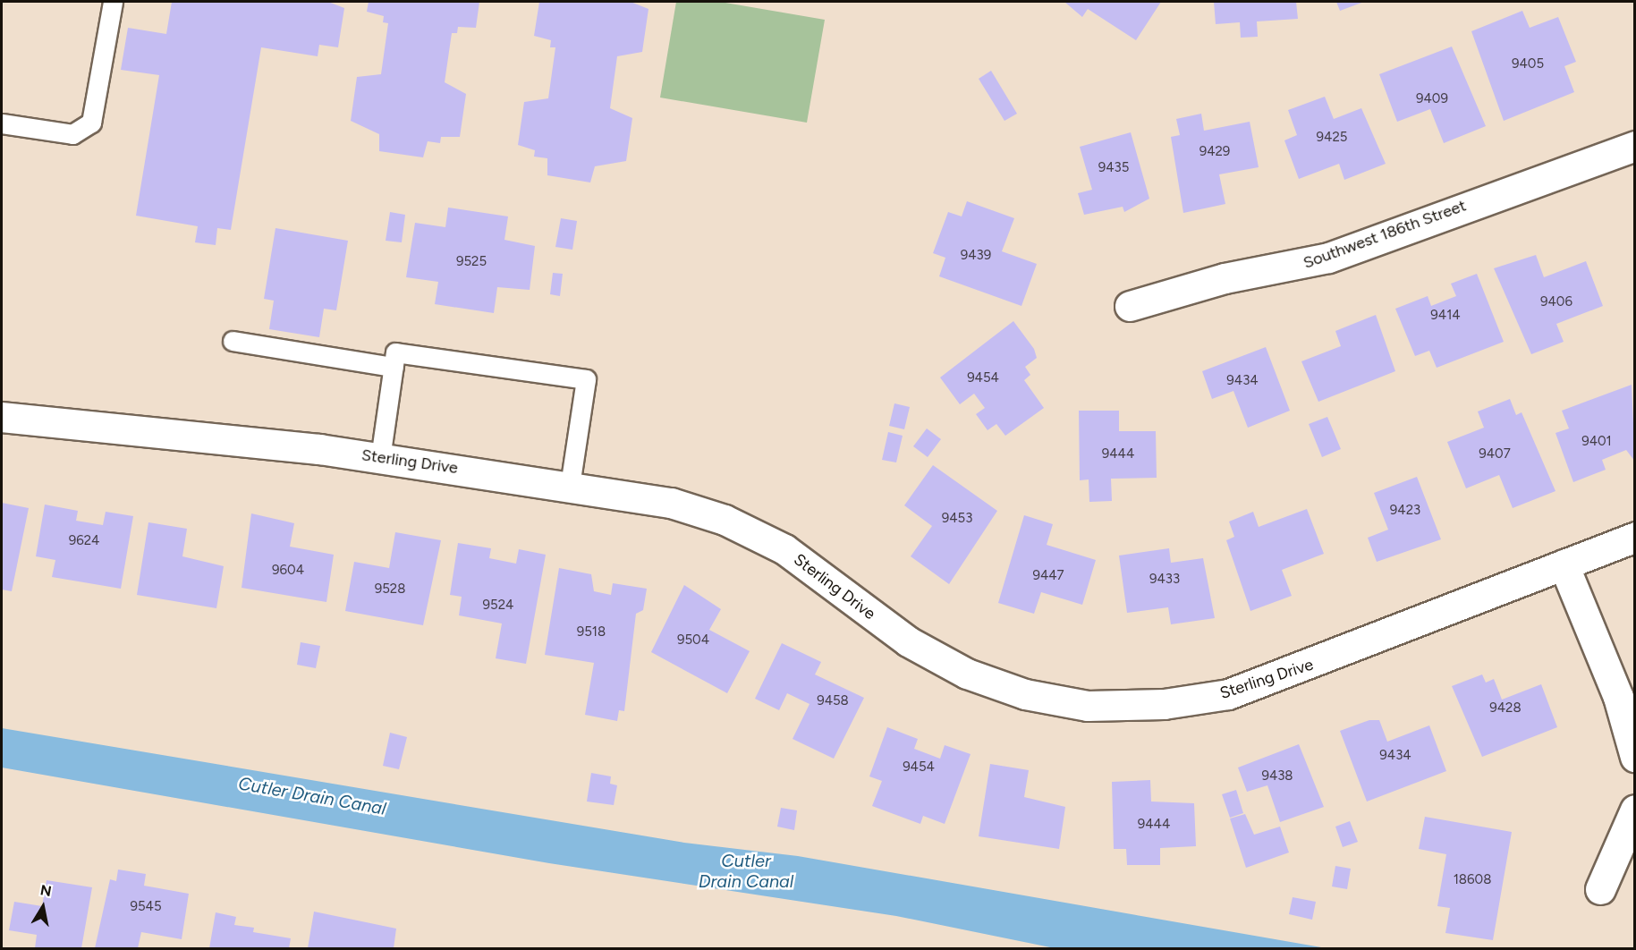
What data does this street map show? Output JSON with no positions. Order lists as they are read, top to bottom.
{
  "streets": {
    "street": ["Southwest 186th Street", "Sterling Drive"]
  },
  "water": ["Cutler Drain Canal"],
  "house_numbers": [
    "9405",
    "9409",
    "9425",
    "9429",
    "9435",
    "9439",
    "9525",
    "9406",
    "9414",
    "9454",
    "9434",
    "9401",
    "9444",
    "9407",
    "9423",
    "9453",
    "9624",
    "9604",
    "9447",
    "9433",
    "9528",
    "9524",
    "9518",
    "9504",
    "9458",
    "9428",
    "9434",
    "9454",
    "9438",
    "9444",
    "18608",
    "9545"
  ],
  "north": "top"
}
